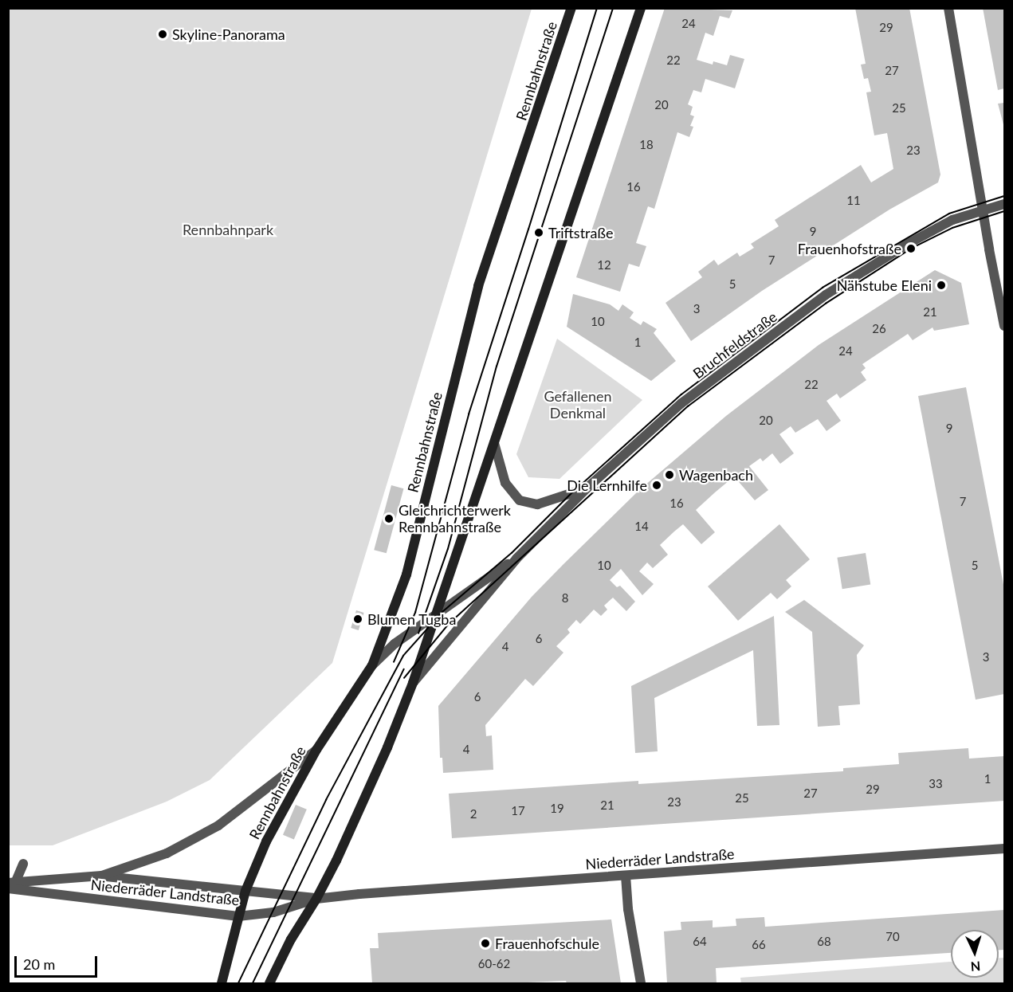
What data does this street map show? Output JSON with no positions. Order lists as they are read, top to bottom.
{
  "streets": {
    "main road": ["Rennbahnstraße"],
    "street": ["Bruchfeldstraße", "Niederräder Landstraße"]
  },
  "crossings": [
    ["Rennbahnstraße", "Bruchfeldstraße"],
    ["Rennbahnstraße", "Niederräder Landstraße"]
  ],
  "parks": ["Rennbahnpark", "Gefallenen Denkmal"],
  "places": [
    "Skyline-Panorama",
    "Triftstraße",
    "Frauenhofstraße",
    "Nähstube Eleni",
    "Wagenbach",
    "Die Lernhilfe",
    "Gleichrichterwerk Rennbahnstraße",
    "Blumen Tugba",
    "Frauenhofschule"
  ],
  "house_numbers": [
    "24",
    "29",
    "22",
    "27",
    "20",
    "25",
    "18",
    "23",
    "16",
    "11",
    "9",
    "7",
    "12",
    "5",
    "3",
    "21",
    "10",
    "26",
    "1",
    "24",
    "22",
    "20",
    "9",
    "7",
    "16",
    "14",
    "10",
    "5",
    "8",
    "6",
    "4",
    "3",
    "6",
    "4",
    "1",
    "33",
    "29",
    "27",
    "25",
    "23",
    "21",
    "19",
    "17",
    "2",
    "70",
    "64",
    "68",
    "66",
    "60-62"
  ],
  "scale_bar": "20 m",
  "north": "bottom"
}
